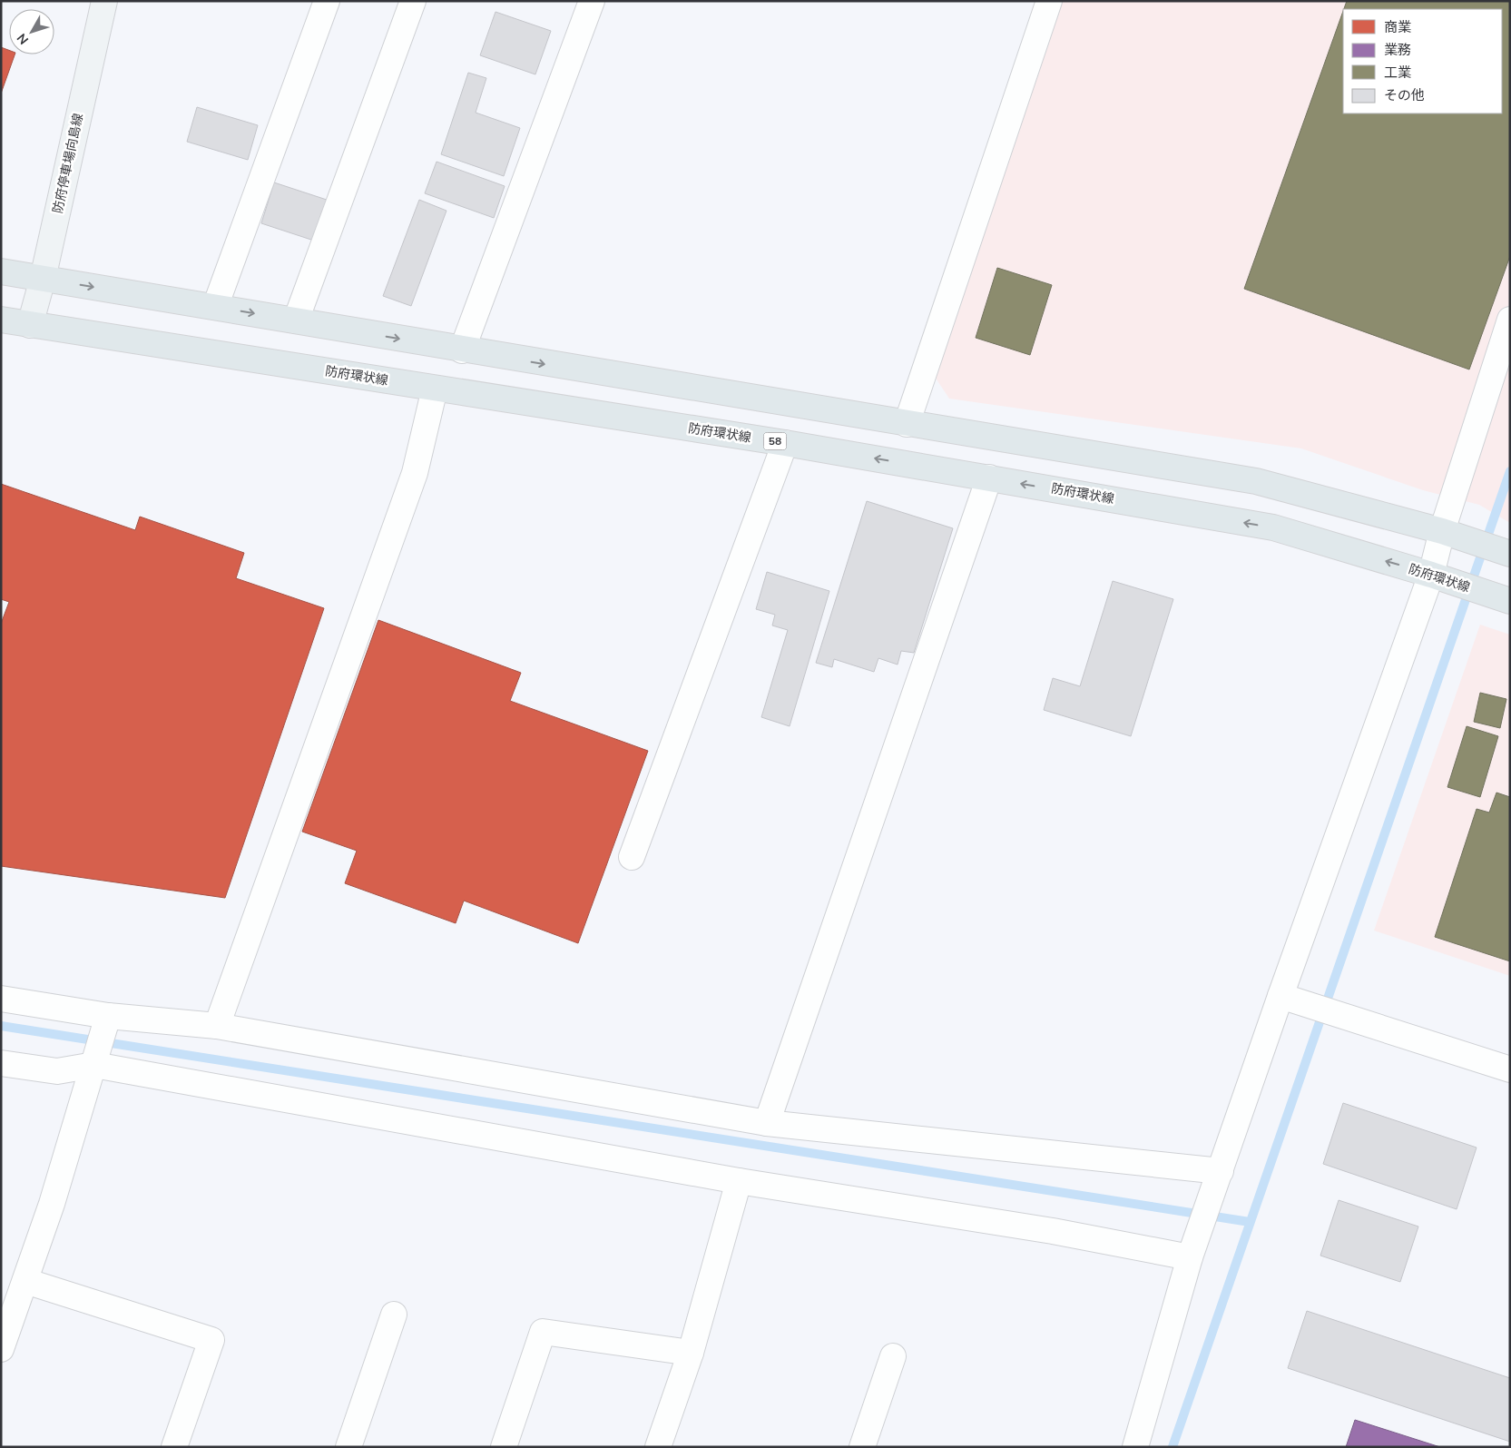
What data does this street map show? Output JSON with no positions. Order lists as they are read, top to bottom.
{
  "streets": {
    "main road": ["防府停車場向島線", "防府環状線", "58"]
  },
  "crossings": [
    ["防府停車場向島線", "防府環状線"]
  ],
  "legend": [
    "商業",
    "業務",
    "工業",
    "その他"
  ],
  "north": "bottom left"
}
